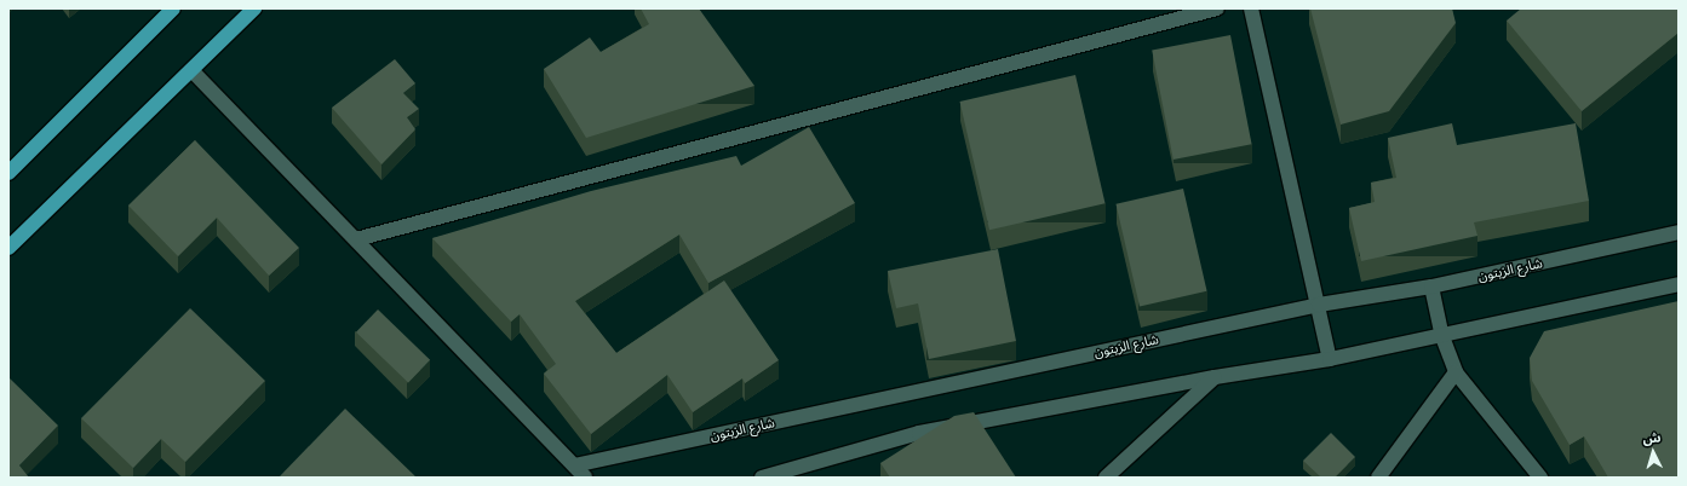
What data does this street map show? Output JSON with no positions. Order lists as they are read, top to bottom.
{
  "streets": {
    "street": ["شارع الزيتون"]
  },
  "north": "top"
}
